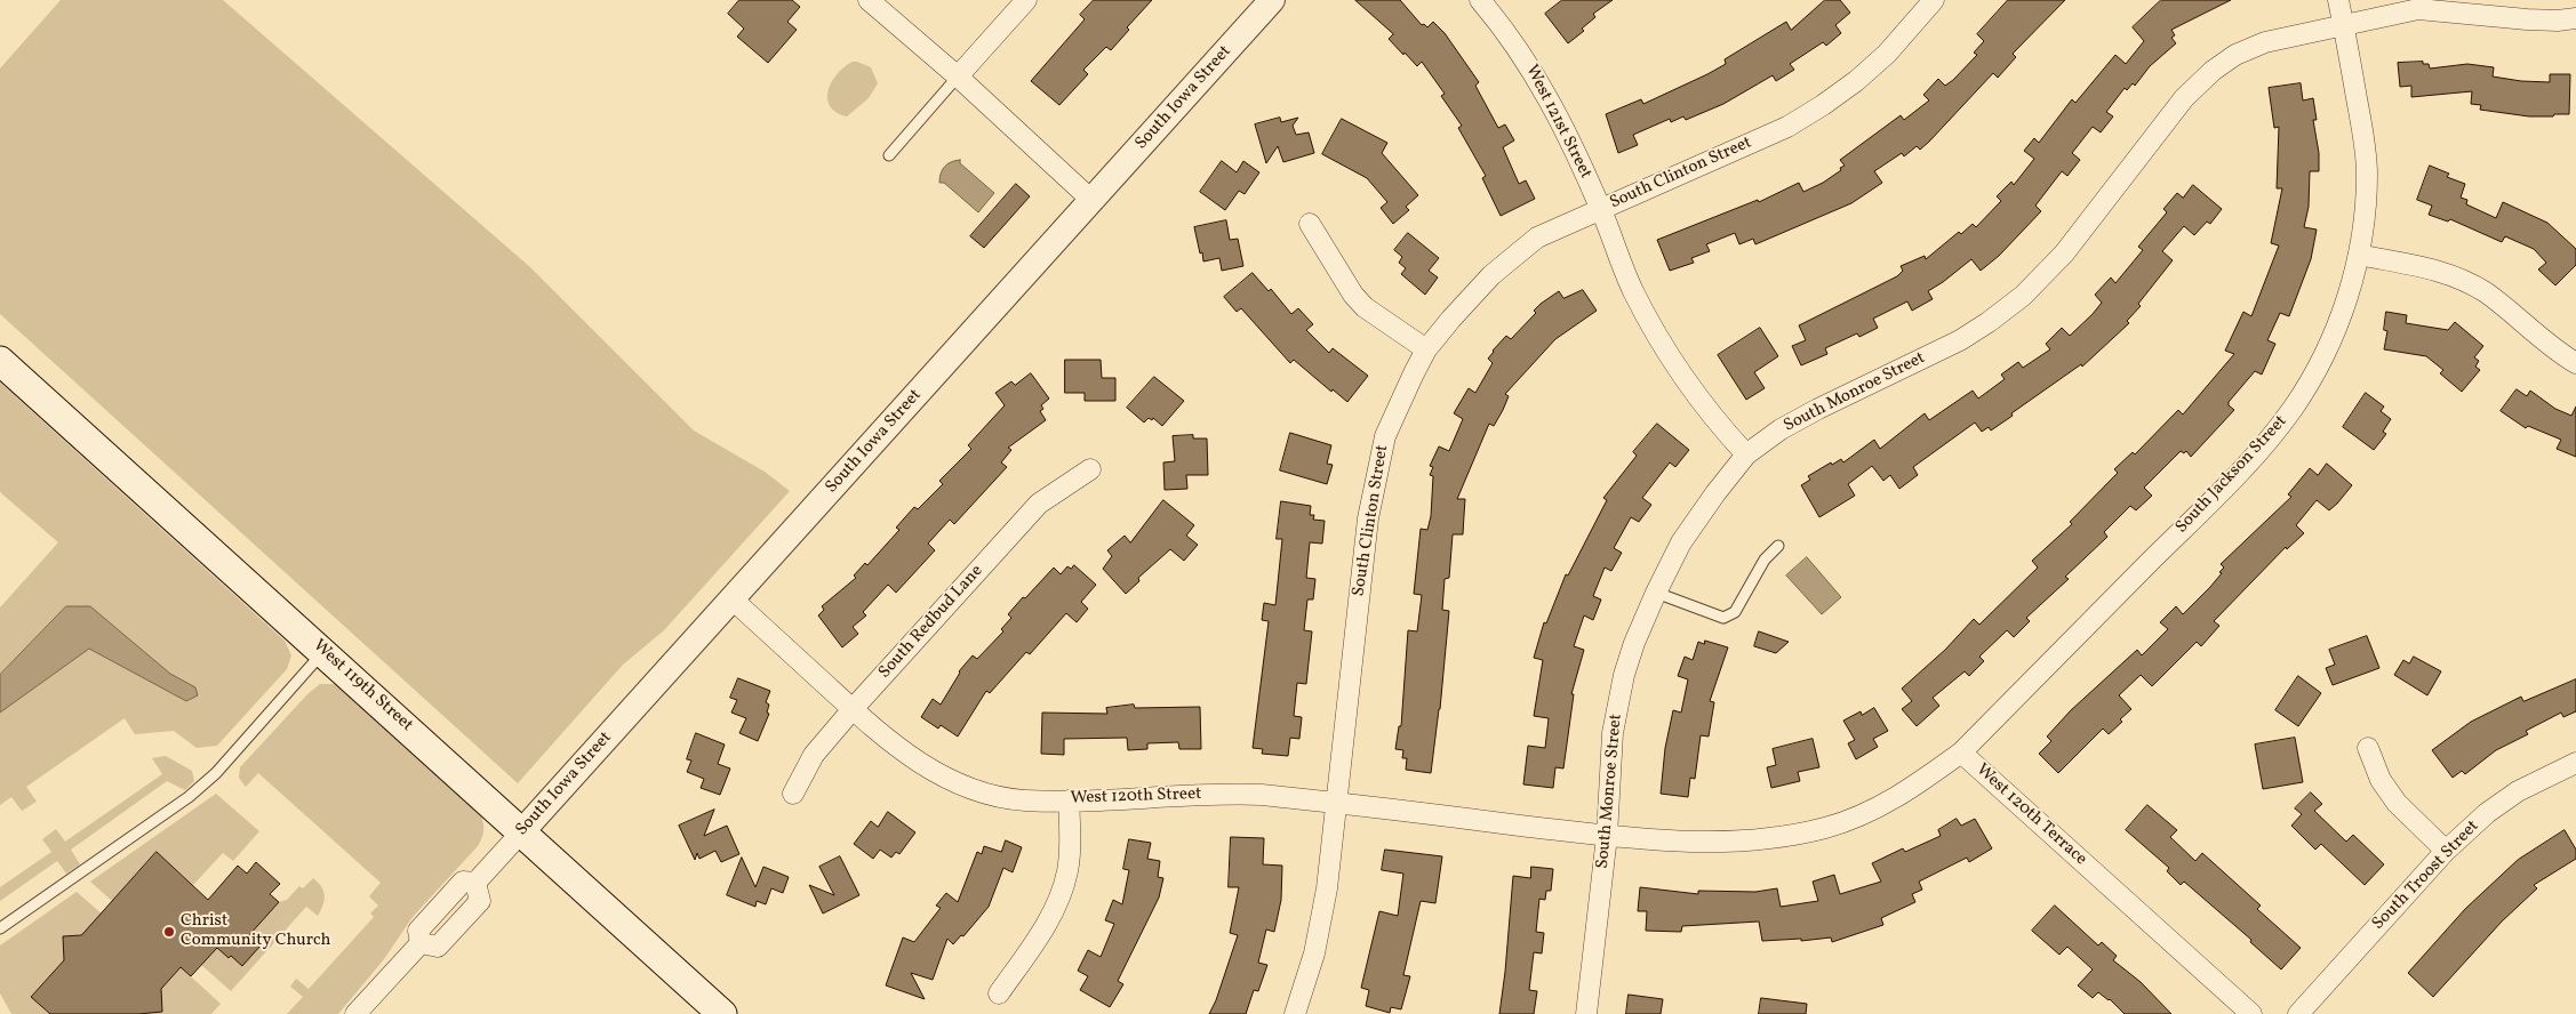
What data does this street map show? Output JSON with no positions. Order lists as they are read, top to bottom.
{
  "streets": {
    "main road": ["West 119th Street"],
    "street": [
      "South Iowa Street",
      "West 121st Street",
      "South Clinton Street",
      "South Monroe Street",
      "South Jackson Street",
      "South Redbud Lane",
      "West 120th Street",
      "West 120th Terrace",
      "South Troost Street"
    ]
  },
  "crossings": [
    ["South Iowa Street", "West 119th Street"],
    ["South Iowa Street", "West 120th Street"],
    ["West 121st Street", "South Clinton Street"],
    ["West 121st Street", "South Monroe Street"],
    ["South Clinton Street", "West 120th Street"],
    ["South Monroe Street", "South Jackson Street"],
    ["South Monroe Street", "West 120th Street"],
    ["South Monroe Street", "West 120th Terrace"],
    ["South Jackson Street", "West 120th Terrace"],
    ["South Redbud Lane", "West 120th Street"],
    ["West 120th Street", "West 120th Terrace"]
  ],
  "places": ["Christ Community Church"]
}
